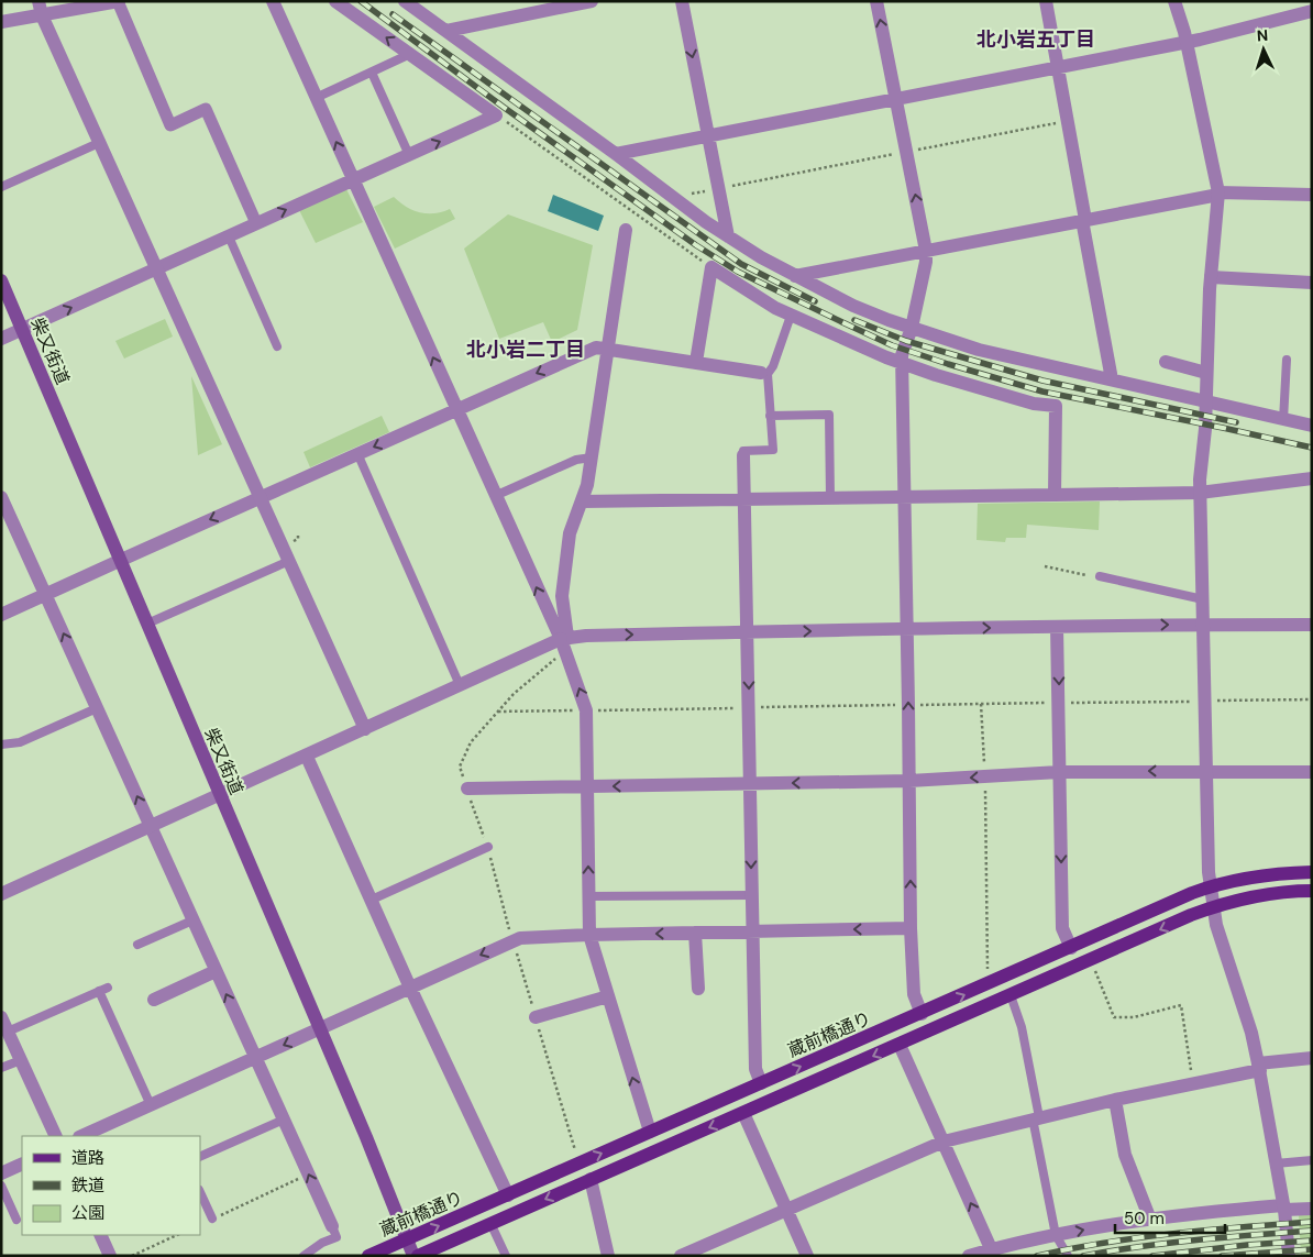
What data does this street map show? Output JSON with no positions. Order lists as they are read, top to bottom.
{
  "streets": {
    "main road": ["柴又街道", "蔵前橋通り"]
  },
  "crossings": [
    ["柴又街道", "蔵前橋通り"]
  ],
  "districts": ["北小岩五丁目", "北小岩二丁目"],
  "legend": ["道路", "鉄道", "公園"],
  "scale_bar": "50 m",
  "north": "top"
}
